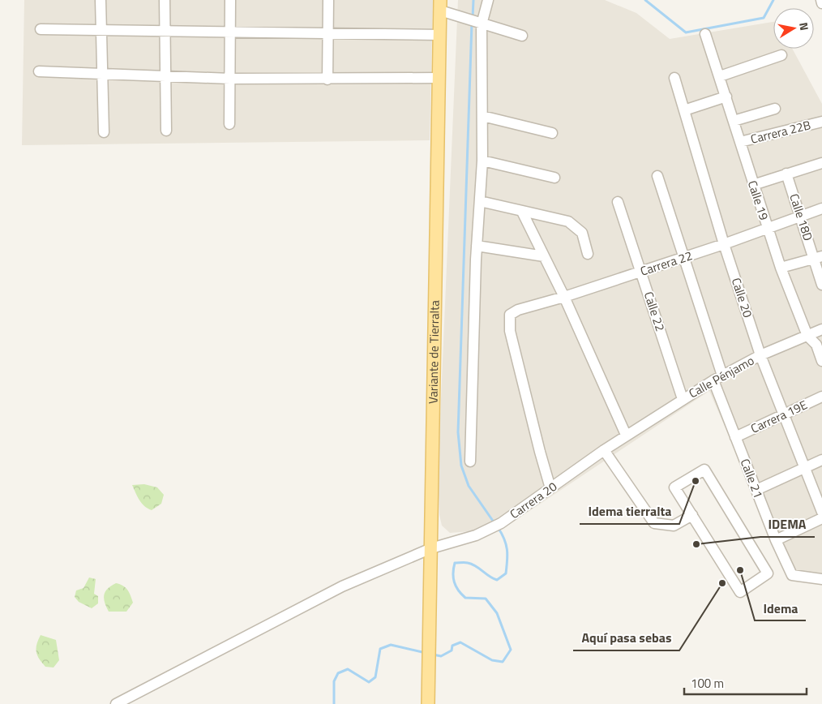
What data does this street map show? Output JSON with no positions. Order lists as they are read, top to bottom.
{
  "streets": {
    "main road": ["Variante de Tierralta"],
    "street": [
      "Carrera 22B",
      "Calle 19",
      "Calle 18D",
      "Carrera 22",
      "Calle 20",
      "Calle 22",
      "Calle Pénjamo",
      "Carrera 19E",
      "Calle 21",
      "Carrera 20"
    ]
  },
  "crossings": [
    ["Carrera 22B", "Calle 19"],
    ["Calle 19", "Carrera 22"],
    ["Calle 19", "Calle Pénjamo"],
    ["Calle 18D", "Carrera 22"],
    ["Carrera 22", "Calle 20"],
    ["Carrera 22", "Calle 22"],
    ["Carrera 22", "Carrera 20"],
    ["Calle 20", "Calle Pénjamo"],
    ["Calle 20", "Carrera 19E"],
    ["Calle 22", "Calle Pénjamo"],
    ["Variante de Tierralta", "Carrera 20"],
    ["Calle Pénjamo", "Calle 21"],
    ["Calle Pénjamo", "Carrera 20"],
    ["Carrera 19E", "Calle 21"]
  ],
  "places": [
    "Idema tierralta",
    "IDEMA",
    "Idema",
    "Aquí pasa sebas"
  ],
  "scale_bar": "100 m",
  "north": "right"
}
